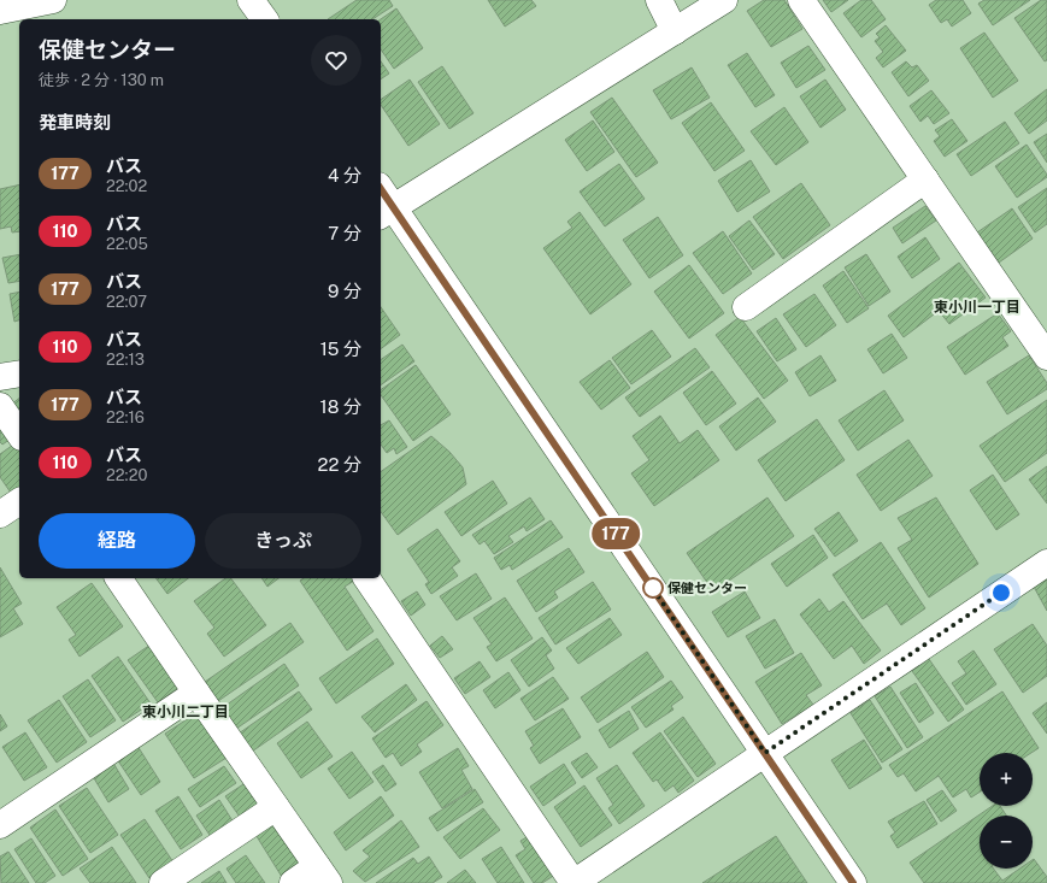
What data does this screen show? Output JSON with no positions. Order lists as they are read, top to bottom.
{
  "districts": ["東小川一丁目", "東小川二丁目"],
  "places": ["保健センター"],
  "lines": ["bus line 177"],
  "page": {
    "on_map": "177",
    "heading": [
      ["保健センター", "徒歩 · 2 分 · 130 m"],
      "発車時刻"
    ],
    "list": [
      {
        "mark": "177",
        "name": "バス",
        "note": "22:02",
        "value": "4 分"
      },
      {
        "mark": "110",
        "name": "バス",
        "note": "22:05",
        "value": "7 分"
      },
      {
        "mark": "177",
        "name": "バス",
        "note": "22:07",
        "value": "9 分"
      },
      {
        "mark": "110",
        "name": "バス",
        "note": "22:13",
        "value": "15 分"
      },
      {
        "mark": "177",
        "name": "バス",
        "note": "22:16",
        "value": "18 分"
      },
      {
        "mark": "110",
        "name": "バス",
        "note": "22:20",
        "value": "22 分"
      }
    ],
    "buttons": ["経路", "きっぷ"],
    "map_buttons": ["+", "−"]
  }
}
